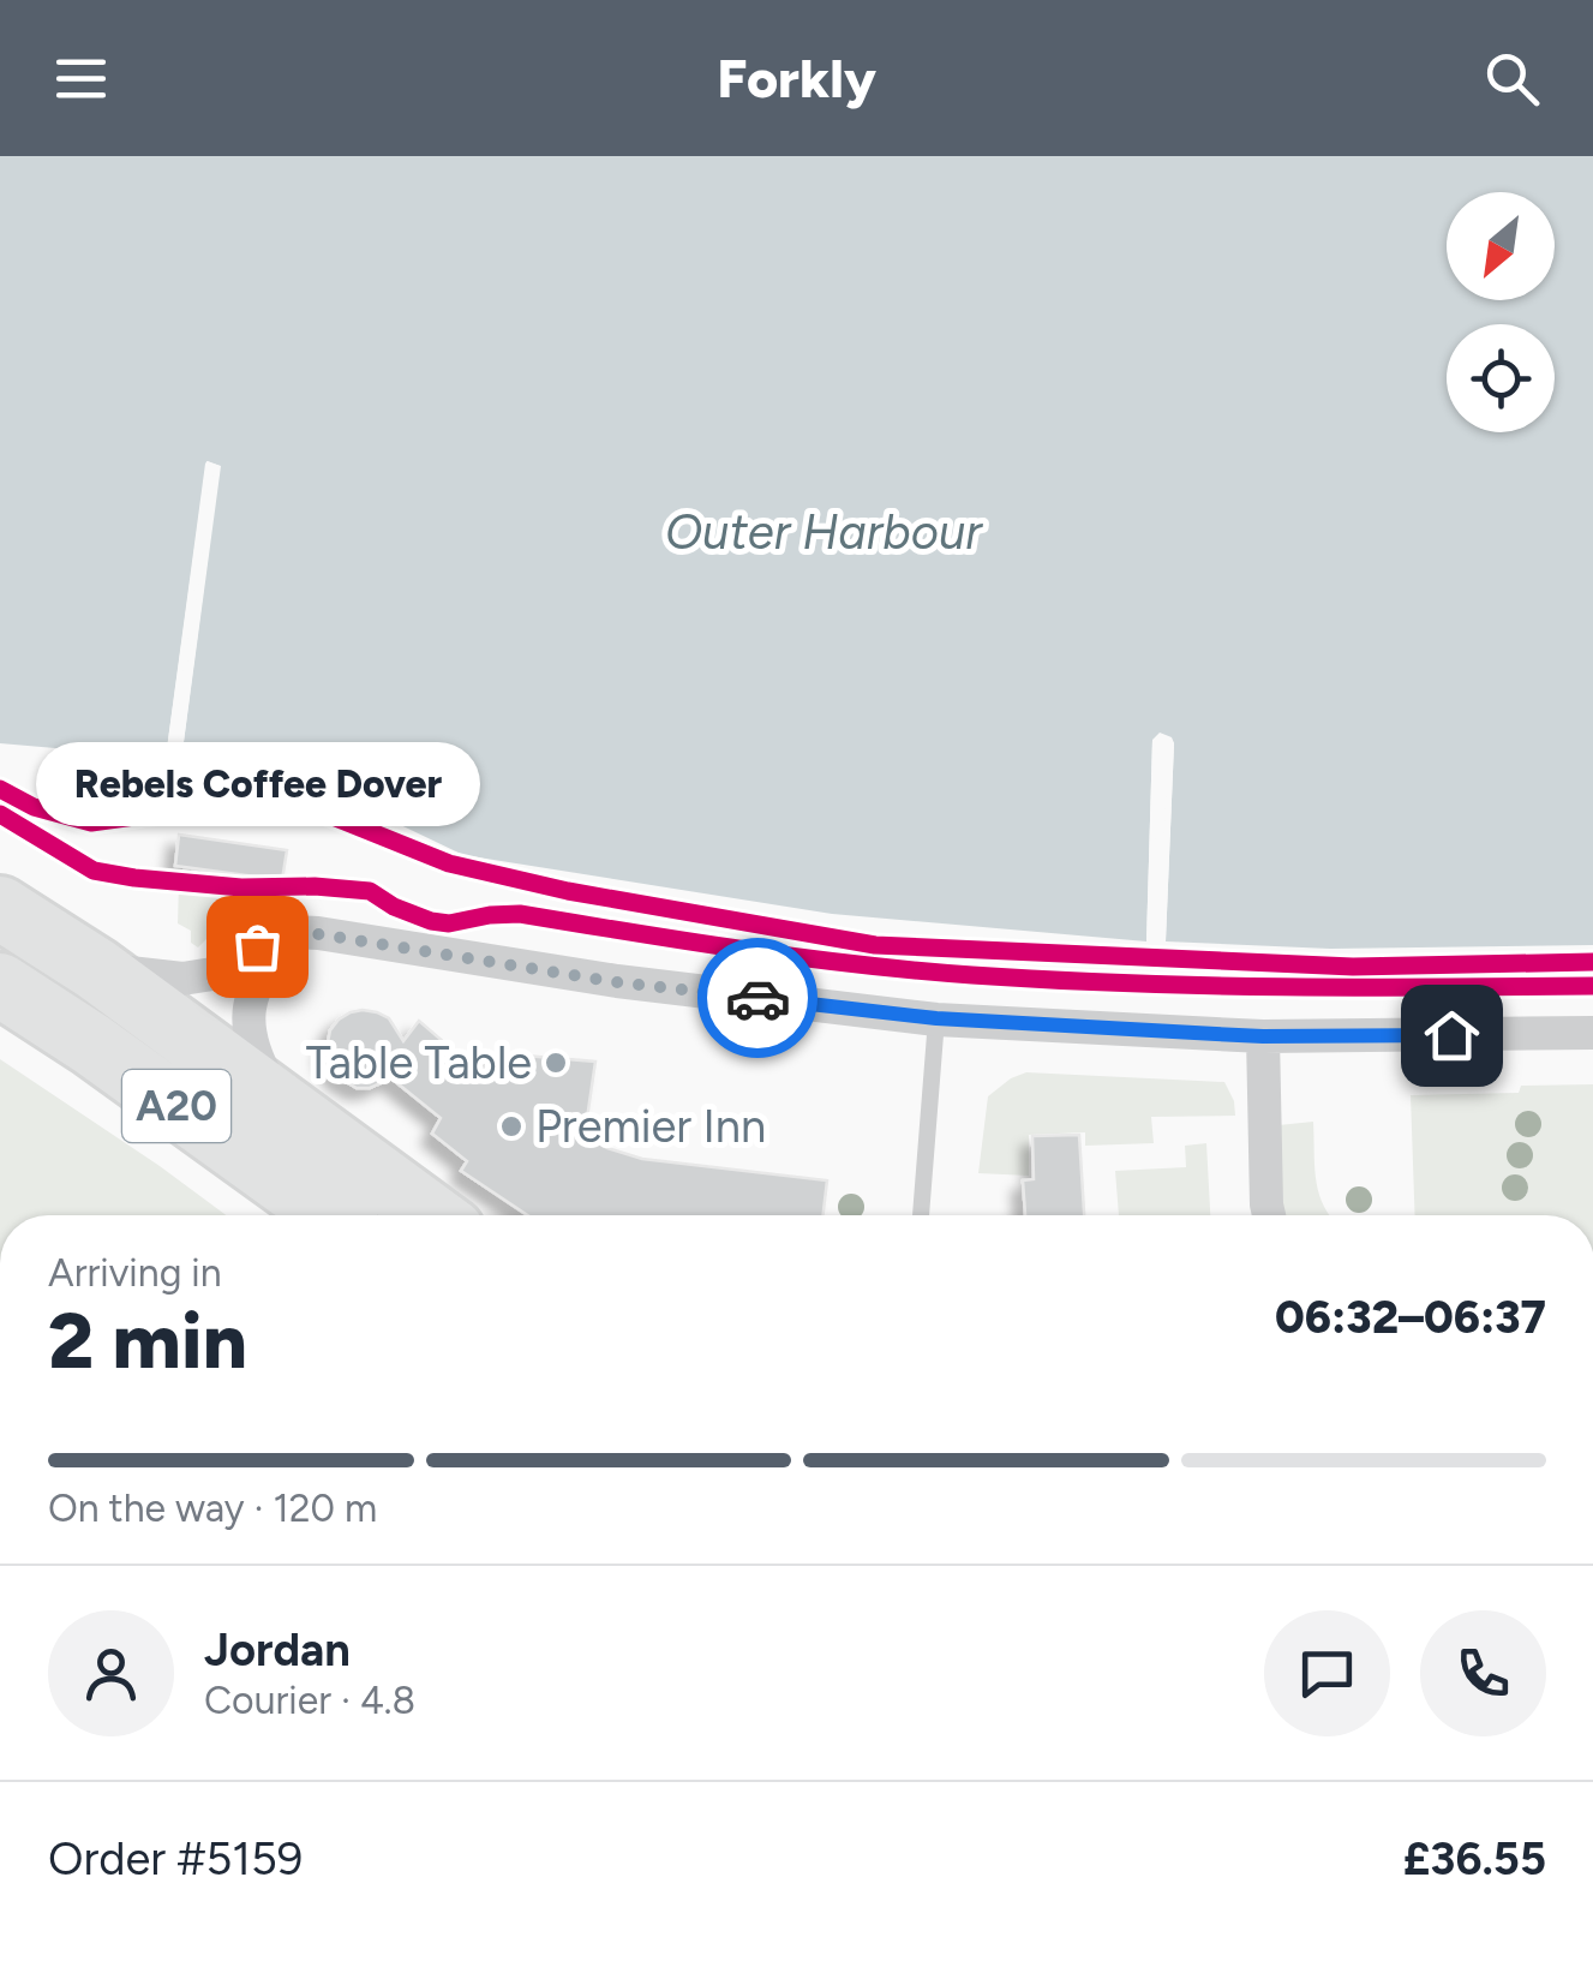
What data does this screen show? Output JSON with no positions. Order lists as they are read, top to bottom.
{
  "streets": {
    "highway": ["A20"]
  },
  "water": ["Outer Harbour"],
  "places": ["Rebels Coffee Dover", "Table Table", "Premier Inn"],
  "north": "bottom left",
  "page": {
    "header": "Forkly",
    "bubble": "Rebels Coffee Dover",
    "heading": ["2 min", "Arriving in", "06:32–06:37"],
    "panel": [
      "Jordan",
      "Courier · 4.8",
      "Order #5159",
      "£36.55"
    ],
    "bar": "On the way · 120 m"
  }
}
